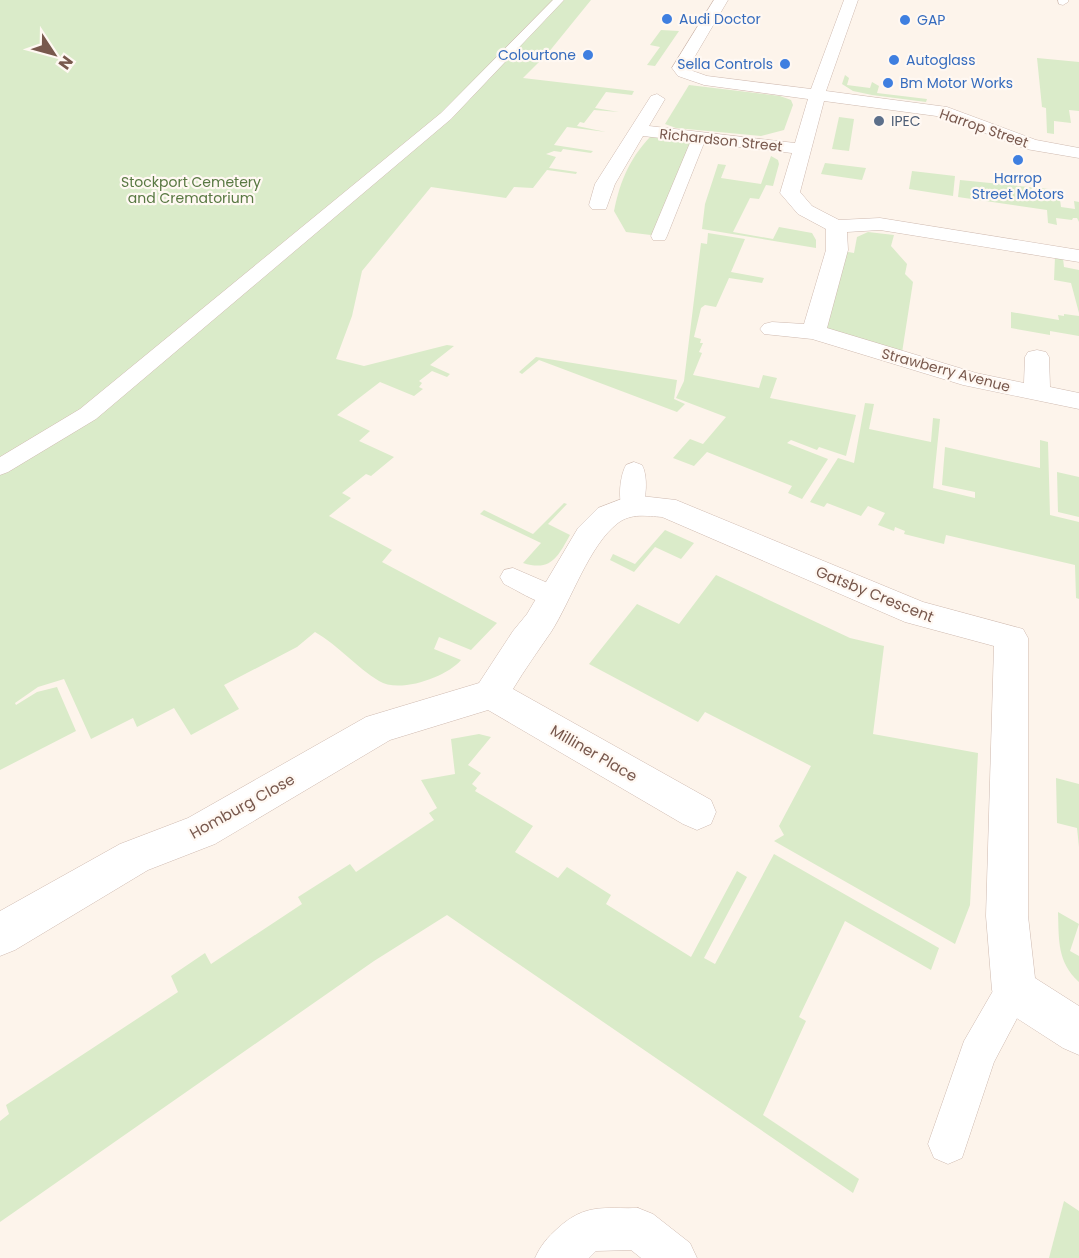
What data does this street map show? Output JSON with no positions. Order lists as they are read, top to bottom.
{
  "streets": {
    "street": [
      "Harrop Street",
      "Richardson Street",
      "Strawberry Avenue",
      "Gatsby Crescent",
      "Milliner Place",
      "Homburg Close"
    ]
  },
  "crossings": [
    ["Gatsby Crescent", "Milliner Place"],
    ["Gatsby Crescent", "Homburg Close"],
    ["Milliner Place", "Homburg Close"]
  ],
  "parks": ["Stockport Cemetery and Crematorium"],
  "places": [
    "Audi Doctor",
    "GAP",
    "Colourtone",
    "Autoglass",
    "Sella Controls",
    "Bm Motor Works",
    "IPEC",
    "Harrop Street Motors"
  ],
  "north": "bottom right"
}
